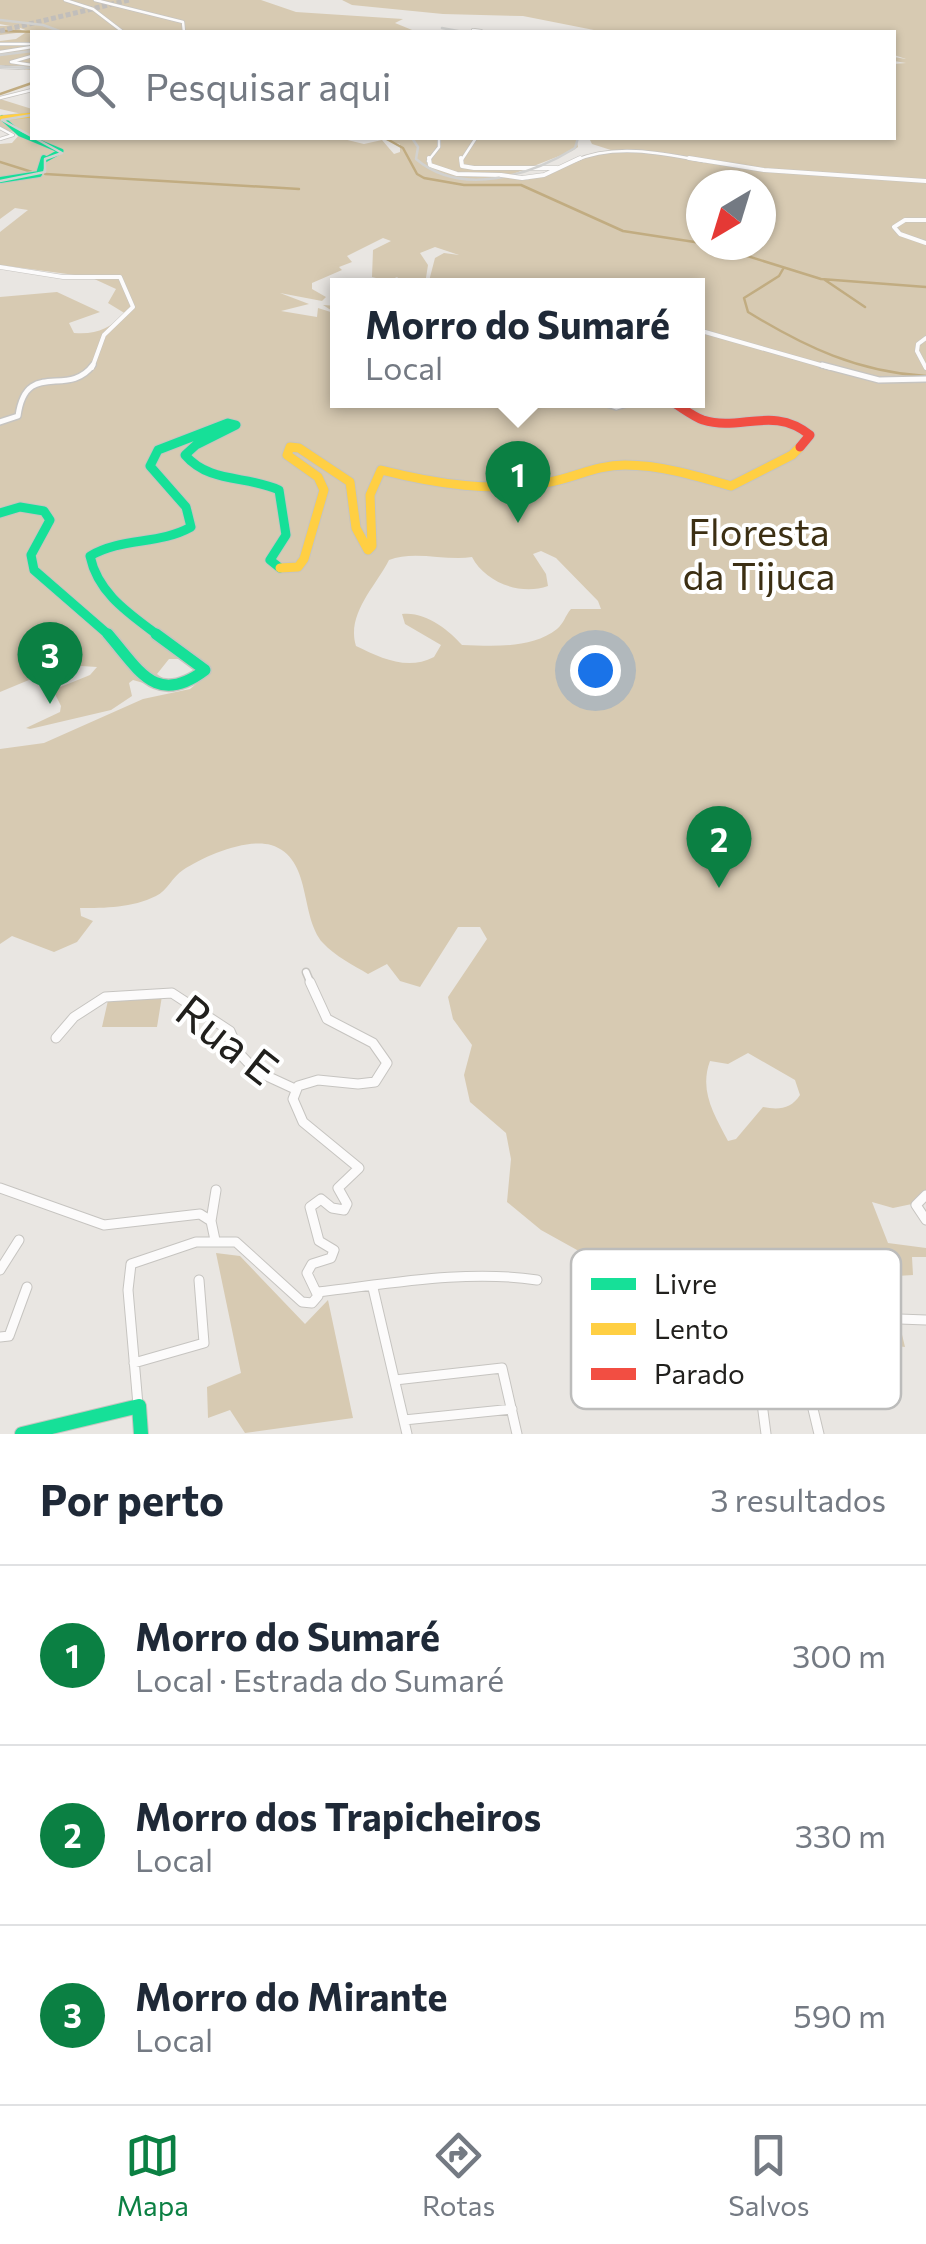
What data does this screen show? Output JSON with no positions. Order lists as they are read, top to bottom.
{
  "streets": {
    "street": ["Rua E"]
  },
  "parks": ["Floresta da Tijuca"],
  "legend": ["Livre", "Lento", "Parado"],
  "north": "bottom left",
  "page": {
    "search": "Pesquisar aqui",
    "popup": ["Morro do Sumaré", "Local"],
    "pins": ["1", "3", "2"],
    "heading": ["Por perto", "3 resultados"],
    "list": [
      {
        "mark": "1",
        "name": "Morro do Sumaré",
        "note": "Local · Estrada do Sumaré",
        "value": "300 m"
      },
      {
        "mark": "2",
        "name": "Morro dos Trapicheiros",
        "note": "Local",
        "value": "330 m"
      },
      {
        "mark": "3",
        "name": "Morro do Mirante",
        "note": "Local",
        "value": "590 m"
      }
    ],
    "nav": ["Mapa", "Rotas", "Salvos"]
  }
}
